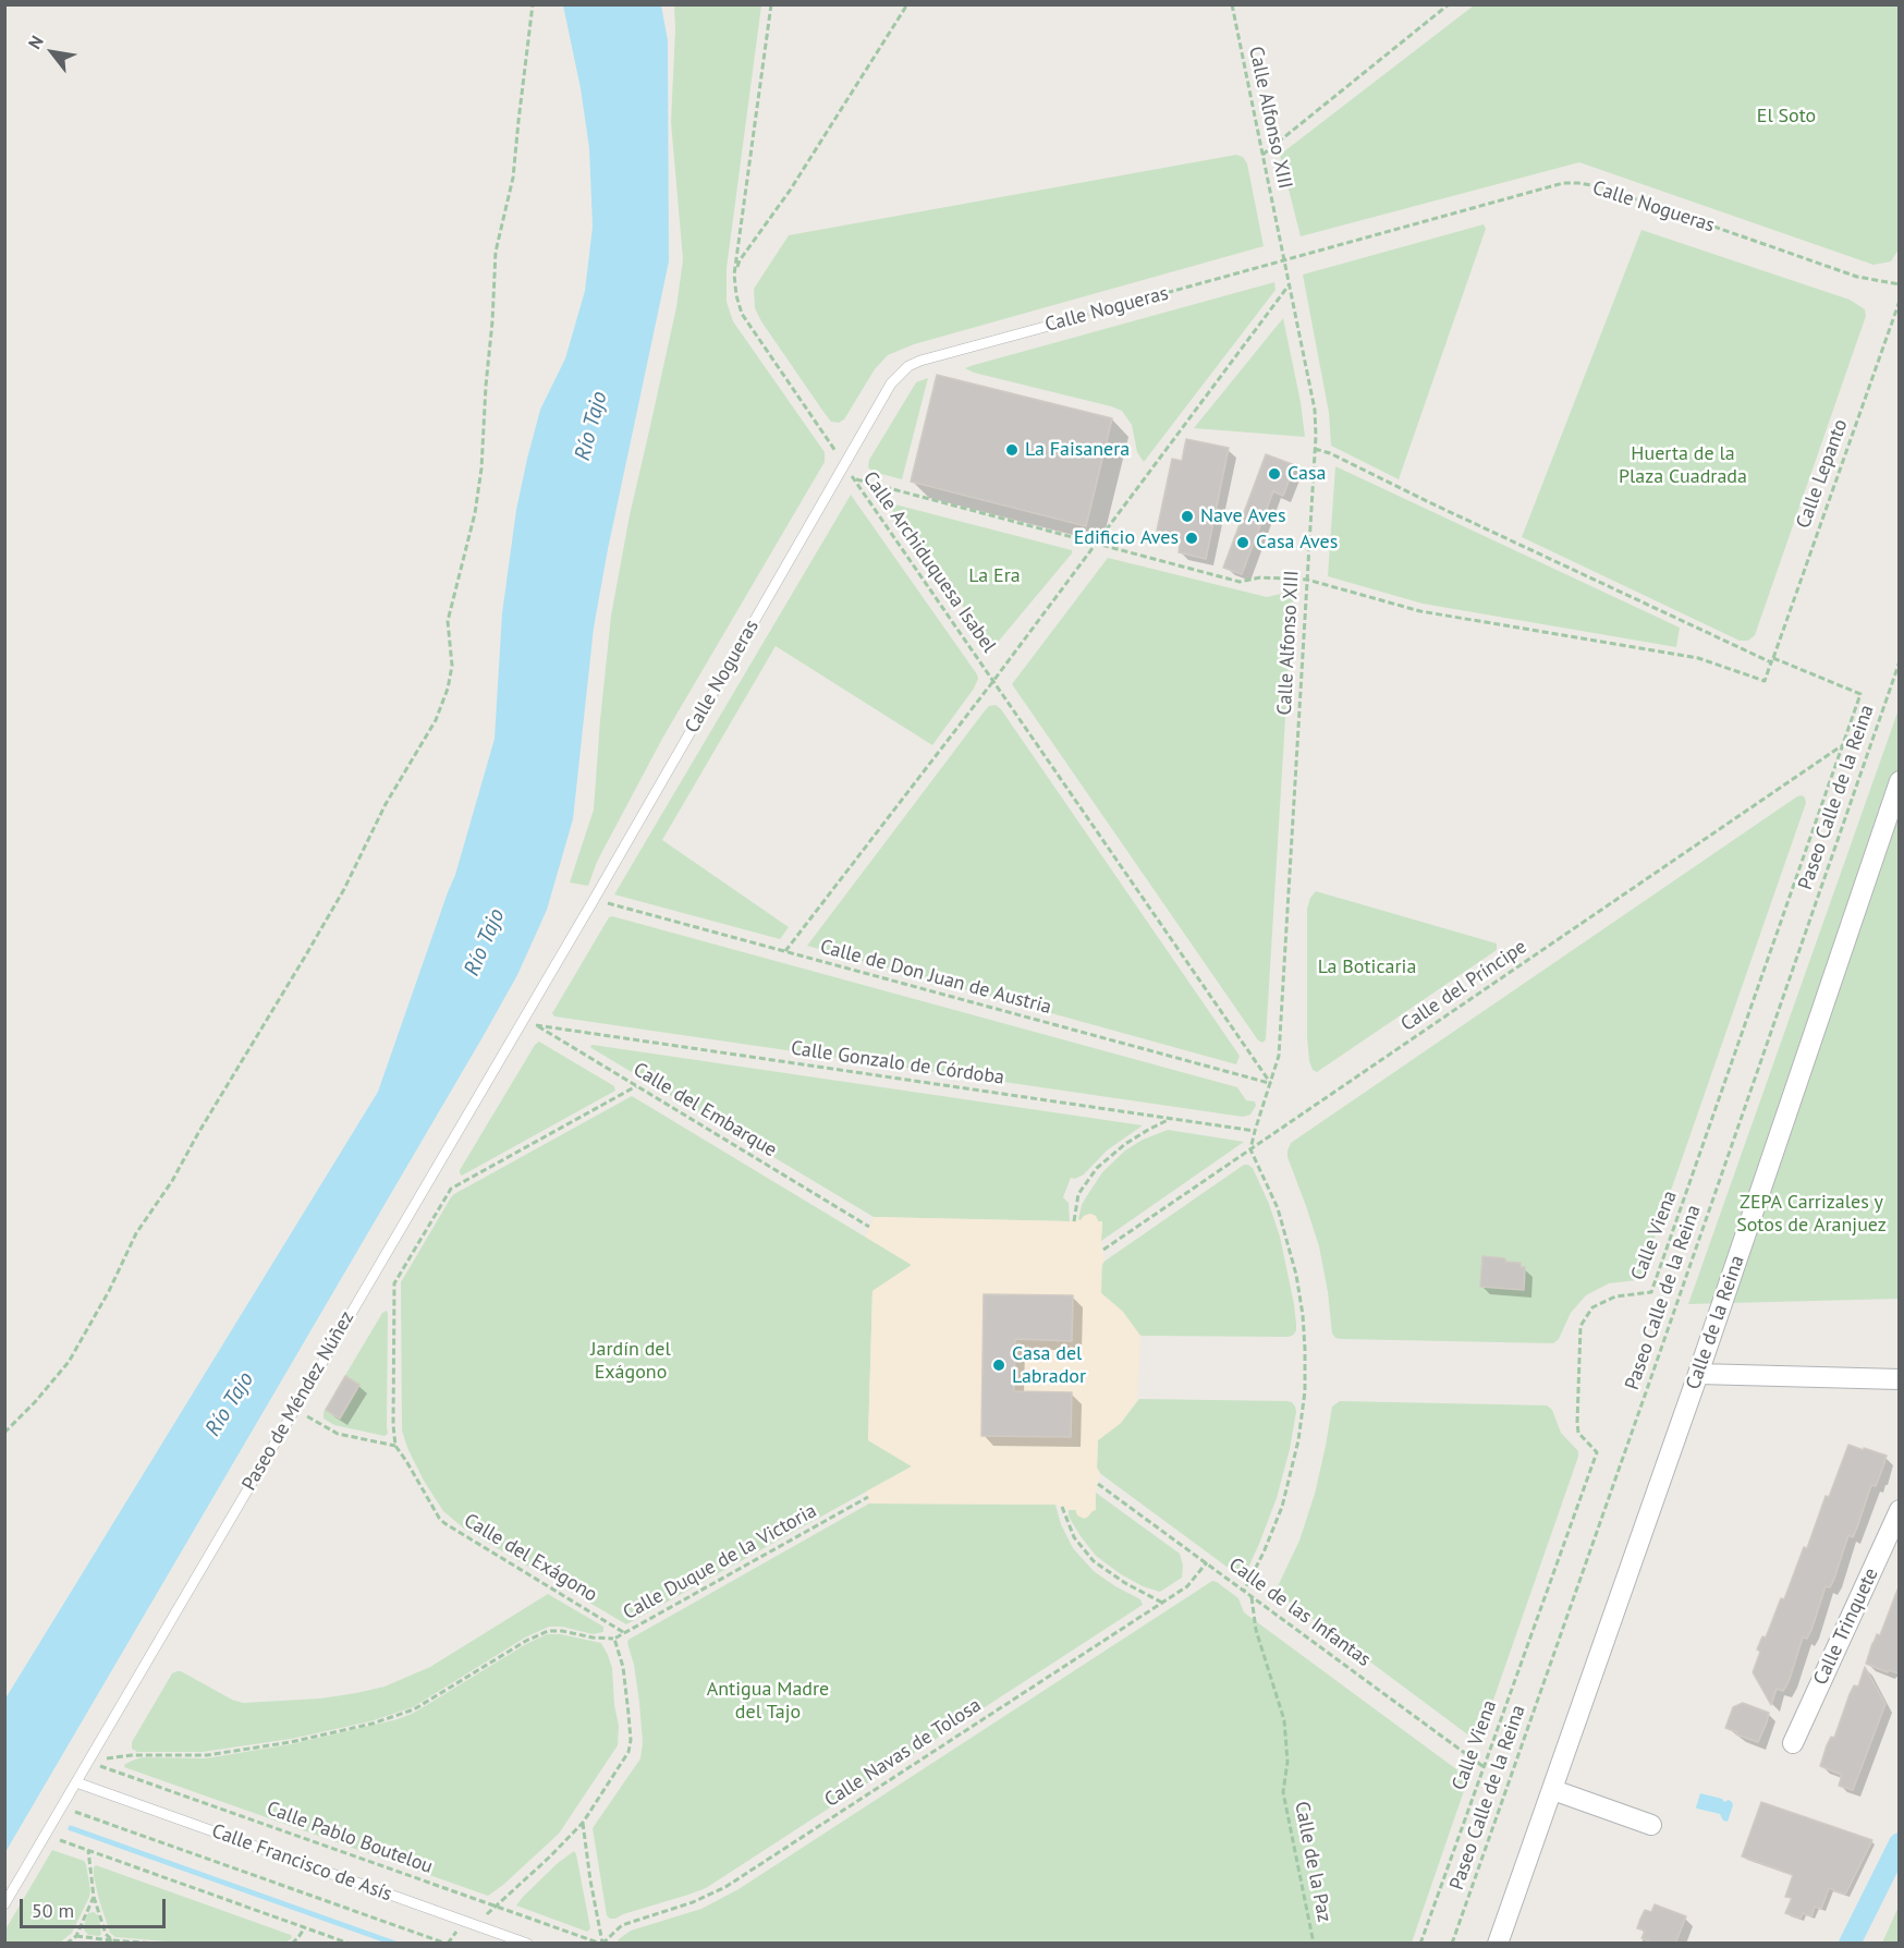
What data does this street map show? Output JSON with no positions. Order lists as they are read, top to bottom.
{
  "streets": {
    "street": ["Calle de la Reina", "Calle Trinquete"],
    "lane": ["Calle Nogueras", "Paseo de Méndez Núñez", "Calle Francisco de Asís"],
    "path": [
      "Calle Alfonso XIII",
      "Calle Lepanto",
      "Calle Archiduquesa Isabel",
      "Paseo Calle de la Reina",
      "Calle de Don Juan de Austria",
      "Calle del Príncipe",
      "Calle Gonzalo de Córdoba",
      "Calle del Embarque",
      "Calle Viena",
      "Calle del Exágono",
      "Calle Duque de la Victoria",
      "Calle de las Infantas",
      "Calle Navas de Tolosa",
      "Calle Pablo Boutelou",
      "Calle de la Paz"
    ]
  },
  "crossings": [
    ["Calle Alfonso XIII", "Calle Nogueras"],
    ["Calle Alfonso XIII", "Calle Archiduquesa Isabel"],
    ["Calle Alfonso XIII", "Calle de Don Juan de Austria"],
    ["Calle Alfonso XIII", "Calle del Príncipe"],
    ["Calle Alfonso XIII", "Calle Gonzalo de Córdoba"],
    ["Calle Nogueras", "Calle Archiduquesa Isabel"],
    ["Calle Nogueras", "Calle de Don Juan de Austria"],
    ["Calle Nogueras", "Paseo de Méndez Núñez"],
    ["Calle Lepanto", "Calle Viena"],
    ["Calle Archiduquesa Isabel", "Calle de Don Juan de Austria"],
    ["Calle de Don Juan de Austria", "Paseo de Méndez Núñez"],
    ["Calle del Príncipe", "Calle Viena"],
    ["Calle Gonzalo de Córdoba", "Calle del Embarque"],
    ["Calle del Embarque", "Paseo de Méndez Núñez"],
    ["Calle del Embarque", "Calle del Exágono"],
    ["Calle Viena", "Calle de las Infantas"],
    ["Paseo de Méndez Núñez", "Calle Pablo Boutelou"],
    ["Paseo de Méndez Núñez", "Calle Francisco de Asís"],
    ["Calle del Exágono", "Calle Duque de la Victoria"],
    ["Calle Duque de la Victoria", "Calle Pablo Boutelou"],
    ["Calle Duque de la Victoria", "Calle Francisco de Asís"],
    ["Calle de las Infantas", "Calle Navas de Tolosa"],
    ["Calle de las Infantas", "Calle de la Paz"],
    ["Calle Navas de Tolosa", "Calle Pablo Boutelou"]
  ],
  "water": ["Río Tajo"],
  "parks": [
    "El Soto",
    "Huerta de la Plaza Cuadrada",
    "La Era",
    "La Boticaria",
    "ZEPA Carrizales y Sotos de Aranjuez",
    "Jardín del Exágono",
    "Antigua Madre del Tajo"
  ],
  "places": [
    "La Faisanera",
    "Casa",
    "Nave Aves",
    "Edificio Aves",
    "Casa Aves",
    "Casa del Labrador"
  ],
  "scale_bar": "50 m",
  "north": "top left"
}
